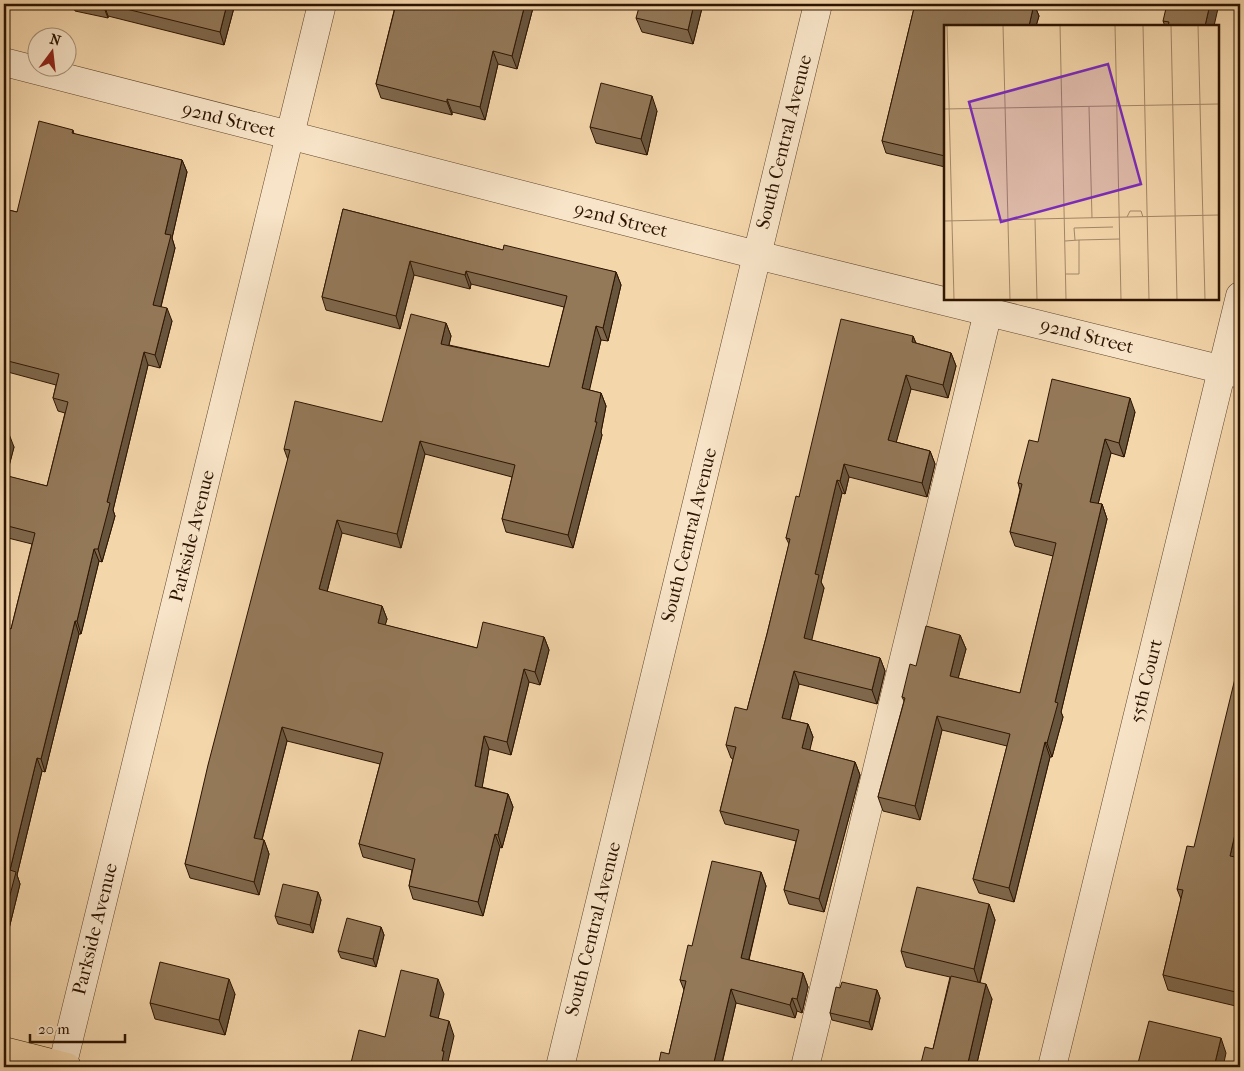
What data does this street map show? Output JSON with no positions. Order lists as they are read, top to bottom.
{
  "streets": {
    "street": [
      "92nd Street",
      "South Central Avenue",
      "Parkside Avenue",
      "55th Court"
    ]
  },
  "crossings": [
    ["92nd Street", "South Central Avenue"],
    ["92nd Street", "Parkside Avenue"],
    ["92nd Street", "55th Court"]
  ],
  "scale_bar": "20 m",
  "north": "top"
}
